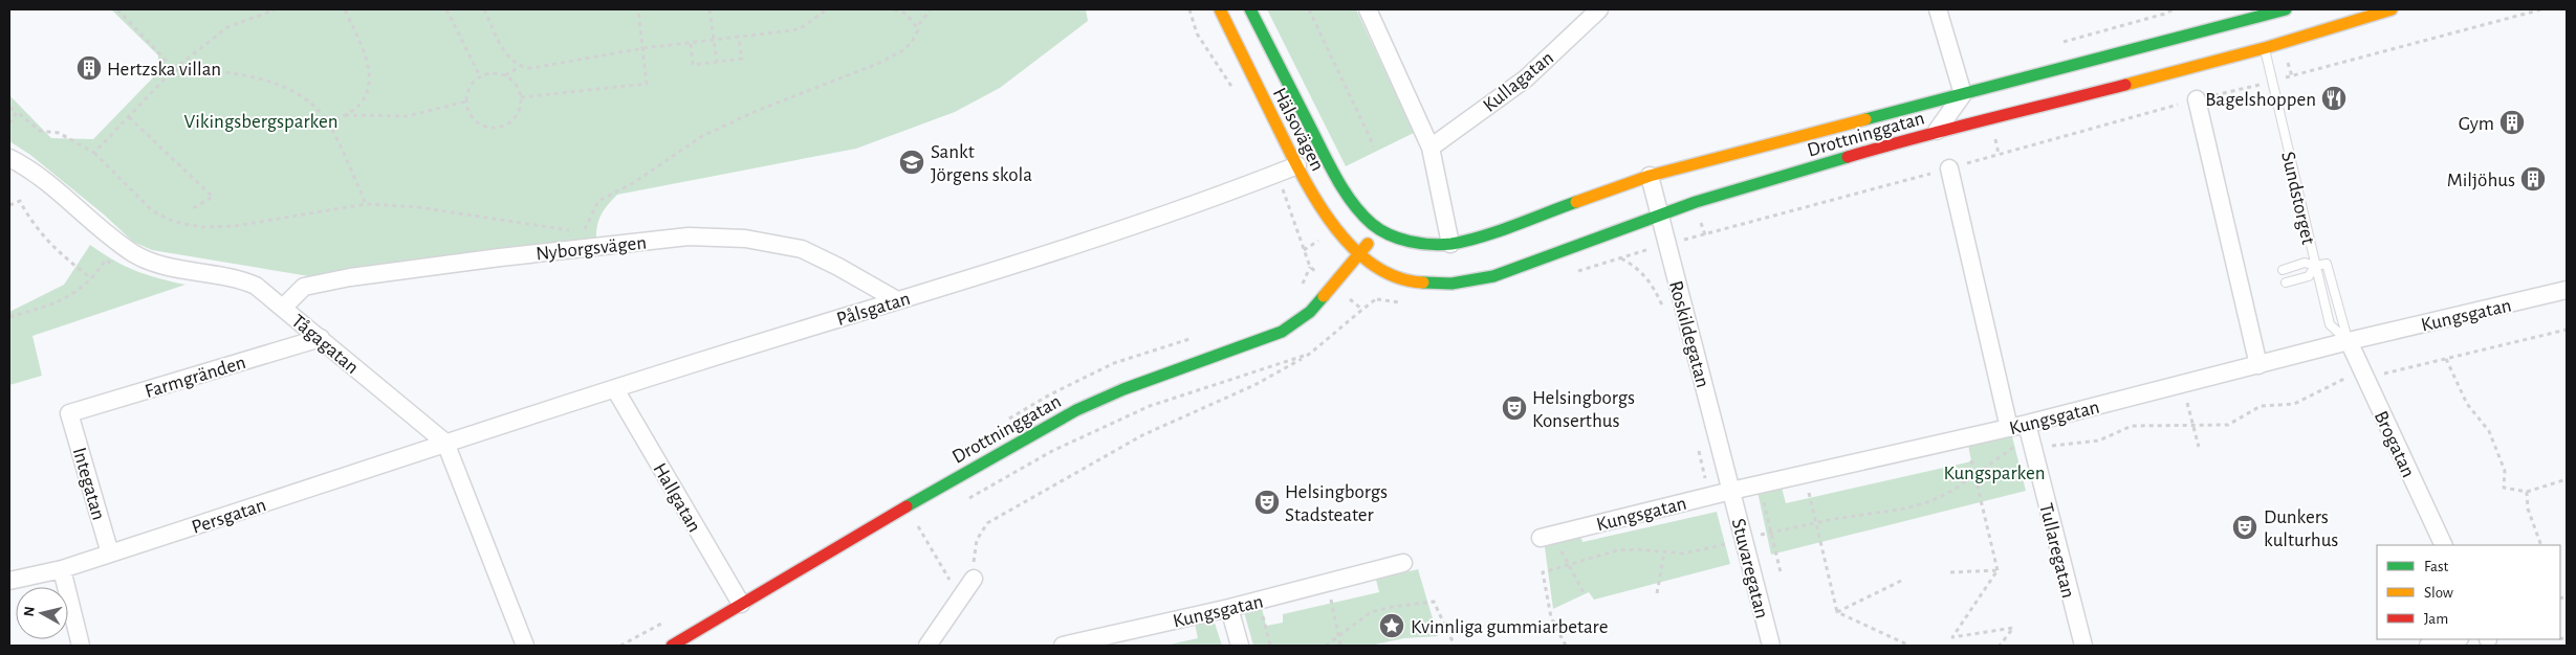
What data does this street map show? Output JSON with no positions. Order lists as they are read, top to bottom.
{
  "streets": {
    "main road": ["Hälsovägen", "Drottninggatan"],
    "street": [
      "Kullagatan",
      "Nyborgsvägen",
      "Pålsgatan",
      "Kungsgatan",
      "Roskildegatan",
      "Tågagatan",
      "Farmgränden",
      "Brogatan",
      "Integatan",
      "Hallgatan",
      "Persgatan",
      "Tullaregatan",
      "Stuvaregatan"
    ],
    "lane": ["Sundstorget"]
  },
  "crossings": [
    ["Hälsovägen", "Drottninggatan"],
    ["Hälsovägen", "Pålsgatan"],
    ["Drottninggatan", "Sundstorget"],
    ["Drottninggatan", "Roskildegatan"],
    ["Drottninggatan", "Hallgatan"],
    ["Sundstorget", "Kungsgatan"],
    ["Sundstorget", "Brogatan"],
    ["Nyborgsvägen", "Pålsgatan"],
    ["Nyborgsvägen", "Tågagatan"],
    ["Pålsgatan", "Tågagatan"],
    ["Pålsgatan", "Hallgatan"],
    ["Pålsgatan", "Persgatan"],
    ["Kungsgatan", "Roskildegatan"],
    ["Kungsgatan", "Brogatan"],
    ["Kungsgatan", "Tullaregatan"],
    ["Kungsgatan", "Stuvaregatan"],
    ["Roskildegatan", "Stuvaregatan"],
    ["Tågagatan", "Farmgränden"],
    ["Tågagatan", "Persgatan"],
    ["Farmgränden", "Integatan"],
    ["Integatan", "Persgatan"]
  ],
  "parks": ["Vikingsbergsparken", "Kungsparken"],
  "places": {
    "building": ["Hertzska villan", "Gym", "Miljöhus"],
    "restaurant": ["Bagelshoppen"],
    "school or university": ["Sankt Jörgens skola"],
    "theatre": ["Helsingborgs Konserthus", "Helsingborgs Stadsteater", "Dunkers kulturhus"],
    "place": ["Kvinnliga gummiarbetare"]
  },
  "legend": ["Fast", "Slow", "Jam"],
  "north": "left"
}
